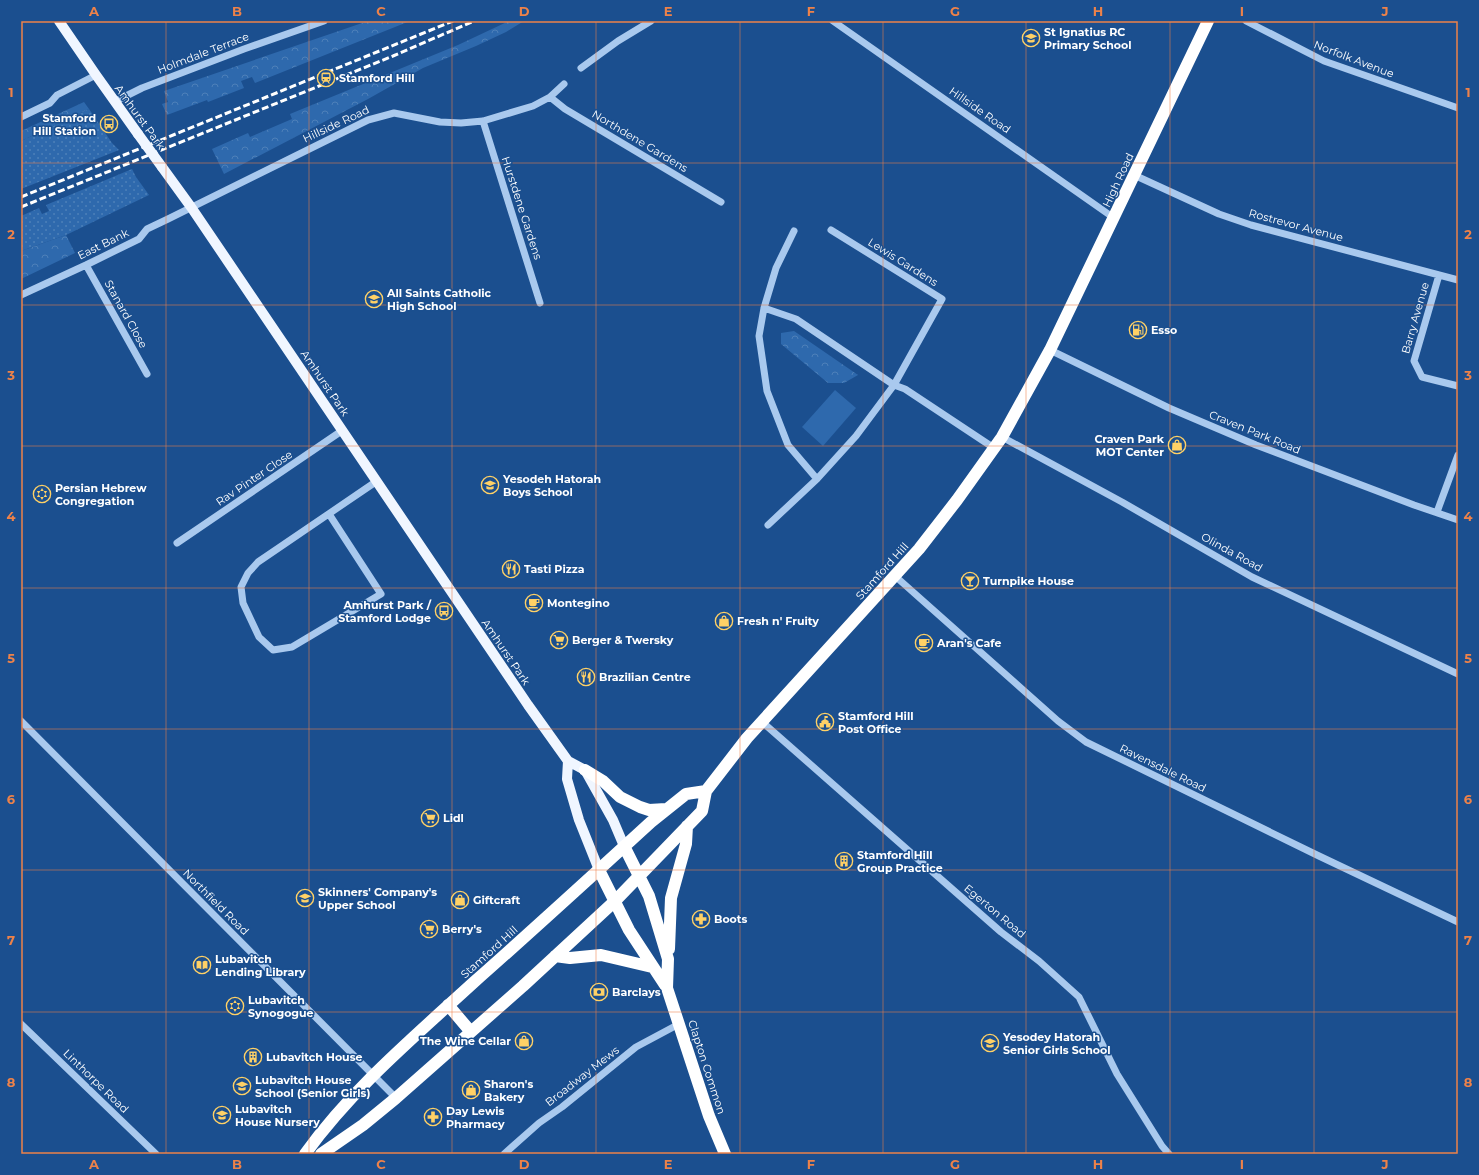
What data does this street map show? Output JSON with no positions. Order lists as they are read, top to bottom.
{
  "streets": {
    "highway": ["High Road", "Stamford Hill", "Clapton Common"],
    "main road": ["Amhurst Park"],
    "street": [
      "Holmdale Terrace",
      "Norfolk Avenue",
      "Hillside Road",
      "Northdene Gardens",
      "Hurstdene Gardens",
      "Rostrevor Avenue",
      "East Bank",
      "Lewis Gardens",
      "Stanard Close",
      "Barry Avenue",
      "Craven Park Road",
      "Rav Pinter Close",
      "Olinda Road",
      "Ravensdale Road",
      "Northfield Road",
      "Egerton Road",
      "Broadway Mews",
      "Linthorpe Road"
    ]
  },
  "crossings": [
    ["Holmdale Terrace", "Amhurst Park"],
    ["Hillside Road", "Amhurst Park"],
    ["Hillside Road", "Northdene Gardens"],
    ["Hillside Road", "High Road"],
    ["Hillside Road", "Hurstdene Gardens"],
    ["Hillside Road", "East Bank"],
    ["Amhurst Park", "East Bank"],
    ["Amhurst Park", "Rav Pinter Close"],
    ["High Road", "Rostrevor Avenue"],
    ["High Road", "Craven Park Road"],
    ["High Road", "Stamford Hill"],
    ["Rostrevor Avenue", "Barry Avenue"],
    ["East Bank", "Stanard Close"],
    ["Craven Park Road", "Stamford Hill"],
    ["Olinda Road", "Stamford Hill"],
    ["Stamford Hill", "Ravensdale Road"],
    ["Stamford Hill", "Northfield Road"],
    ["Stamford Hill", "Egerton Road"],
    ["Stamford Hill", "Clapton Common"],
    ["Clapton Common", "Broadway Mews"]
  ],
  "places": {
    "school or university": [
      "St Ignatius RC Primary School",
      "All Saints Catholic High School",
      "Yesodeh Hatorah Boys School",
      "Skinners' Company's Upper School",
      "Yesodey Hatorah Senior Girls School",
      "Lubavitch House School (Senior Girls)",
      "Lubavitch House Nursery"
    ],
    "station": ["Stamford Hill"],
    "bus stop": ["Stamford Hill Station", "Amhurst Park / Stamford Lodge"],
    "fuel station": ["Esso"],
    "shop": [
      "Craven Park MOT Center",
      "Fresh n' Fruity",
      "Giftcraft",
      "The Wine Cellar",
      "Sharon's Bakery"
    ],
    "synagogue": ["Persian Hebrew Congregation", "Lubavitch Synogogue"],
    "restaurant": ["Tasti Pizza", "Brazilian Centre"],
    "bar": ["Turnpike House"],
    "cafe": ["Montegino", "Aran's Cafe"],
    "supermarket": ["Berger & Twersky", "Lidl", "Berry's"],
    "public building": ["Stamford Hill Post Office"],
    "building": ["Stamford Hill Group Practice", "Lubavitch House"],
    "pharmacy": ["Boots", "Day Lewis Pharmacy"],
    "library": ["Lubavitch Lending Library"],
    "bank": ["Barclays"]
  },
  "grid": {
    "columns": [
      "A",
      "B",
      "C",
      "D",
      "E",
      "F",
      "G",
      "H",
      "I",
      "J"
    ],
    "rows": [
      "1",
      "2",
      "3",
      "4",
      "5",
      "6",
      "7",
      "8"
    ]
  }
}
